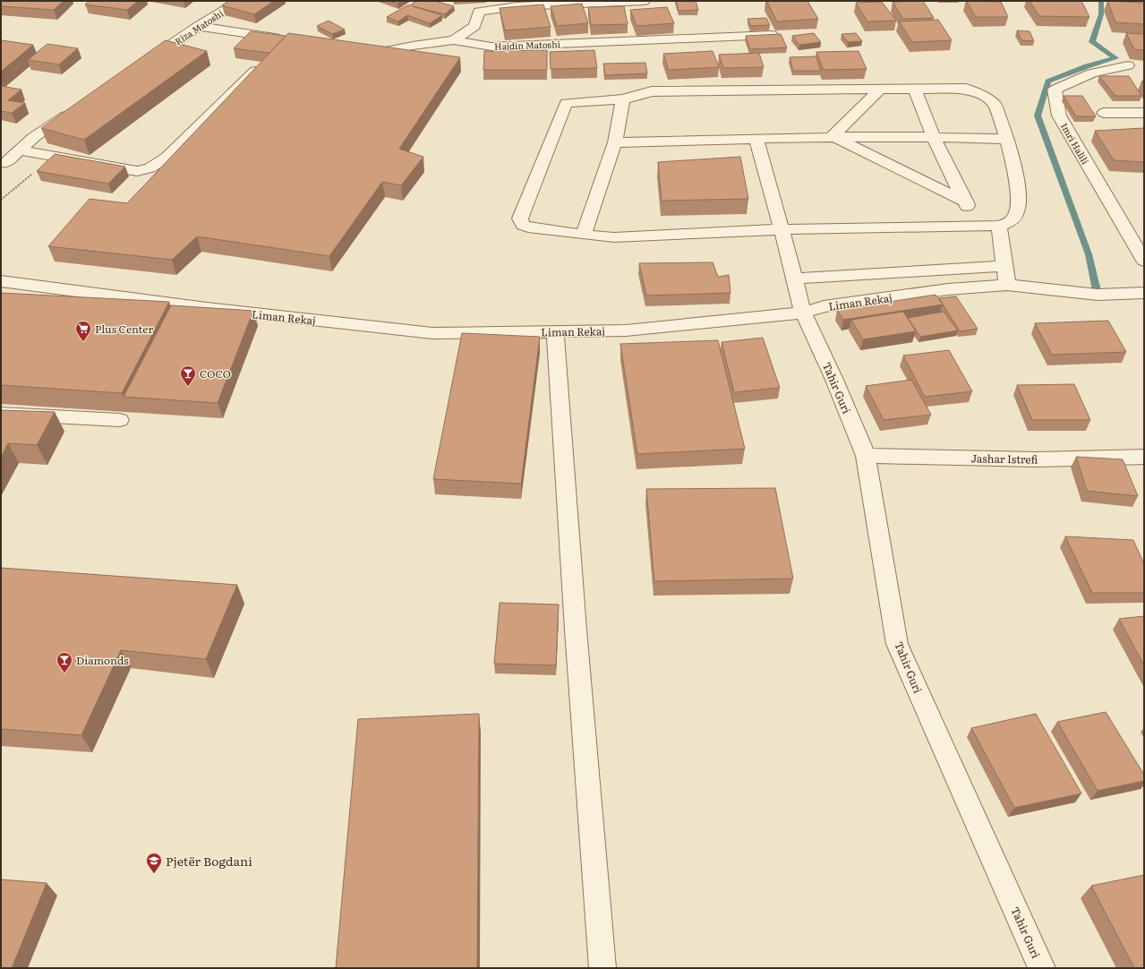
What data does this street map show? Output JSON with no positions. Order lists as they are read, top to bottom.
{
  "streets": {
    "street": [
      "Riza Matoshi",
      "Hajdin Matoshi",
      "Imri Halili",
      "Liman Rekaj",
      "Tahir Guri",
      "Jashar Istrefi"
    ]
  },
  "crossings": [
    ["Liman Rekaj", "Tahir Guri"],
    ["Tahir Guri", "Jashar Istrefi"]
  ],
  "places": {
    "supermarket": ["Plus Center"],
    "bar": ["COCO", "Diamonds"],
    "school or university": ["Pjetër Bogdani"]
  }
}
